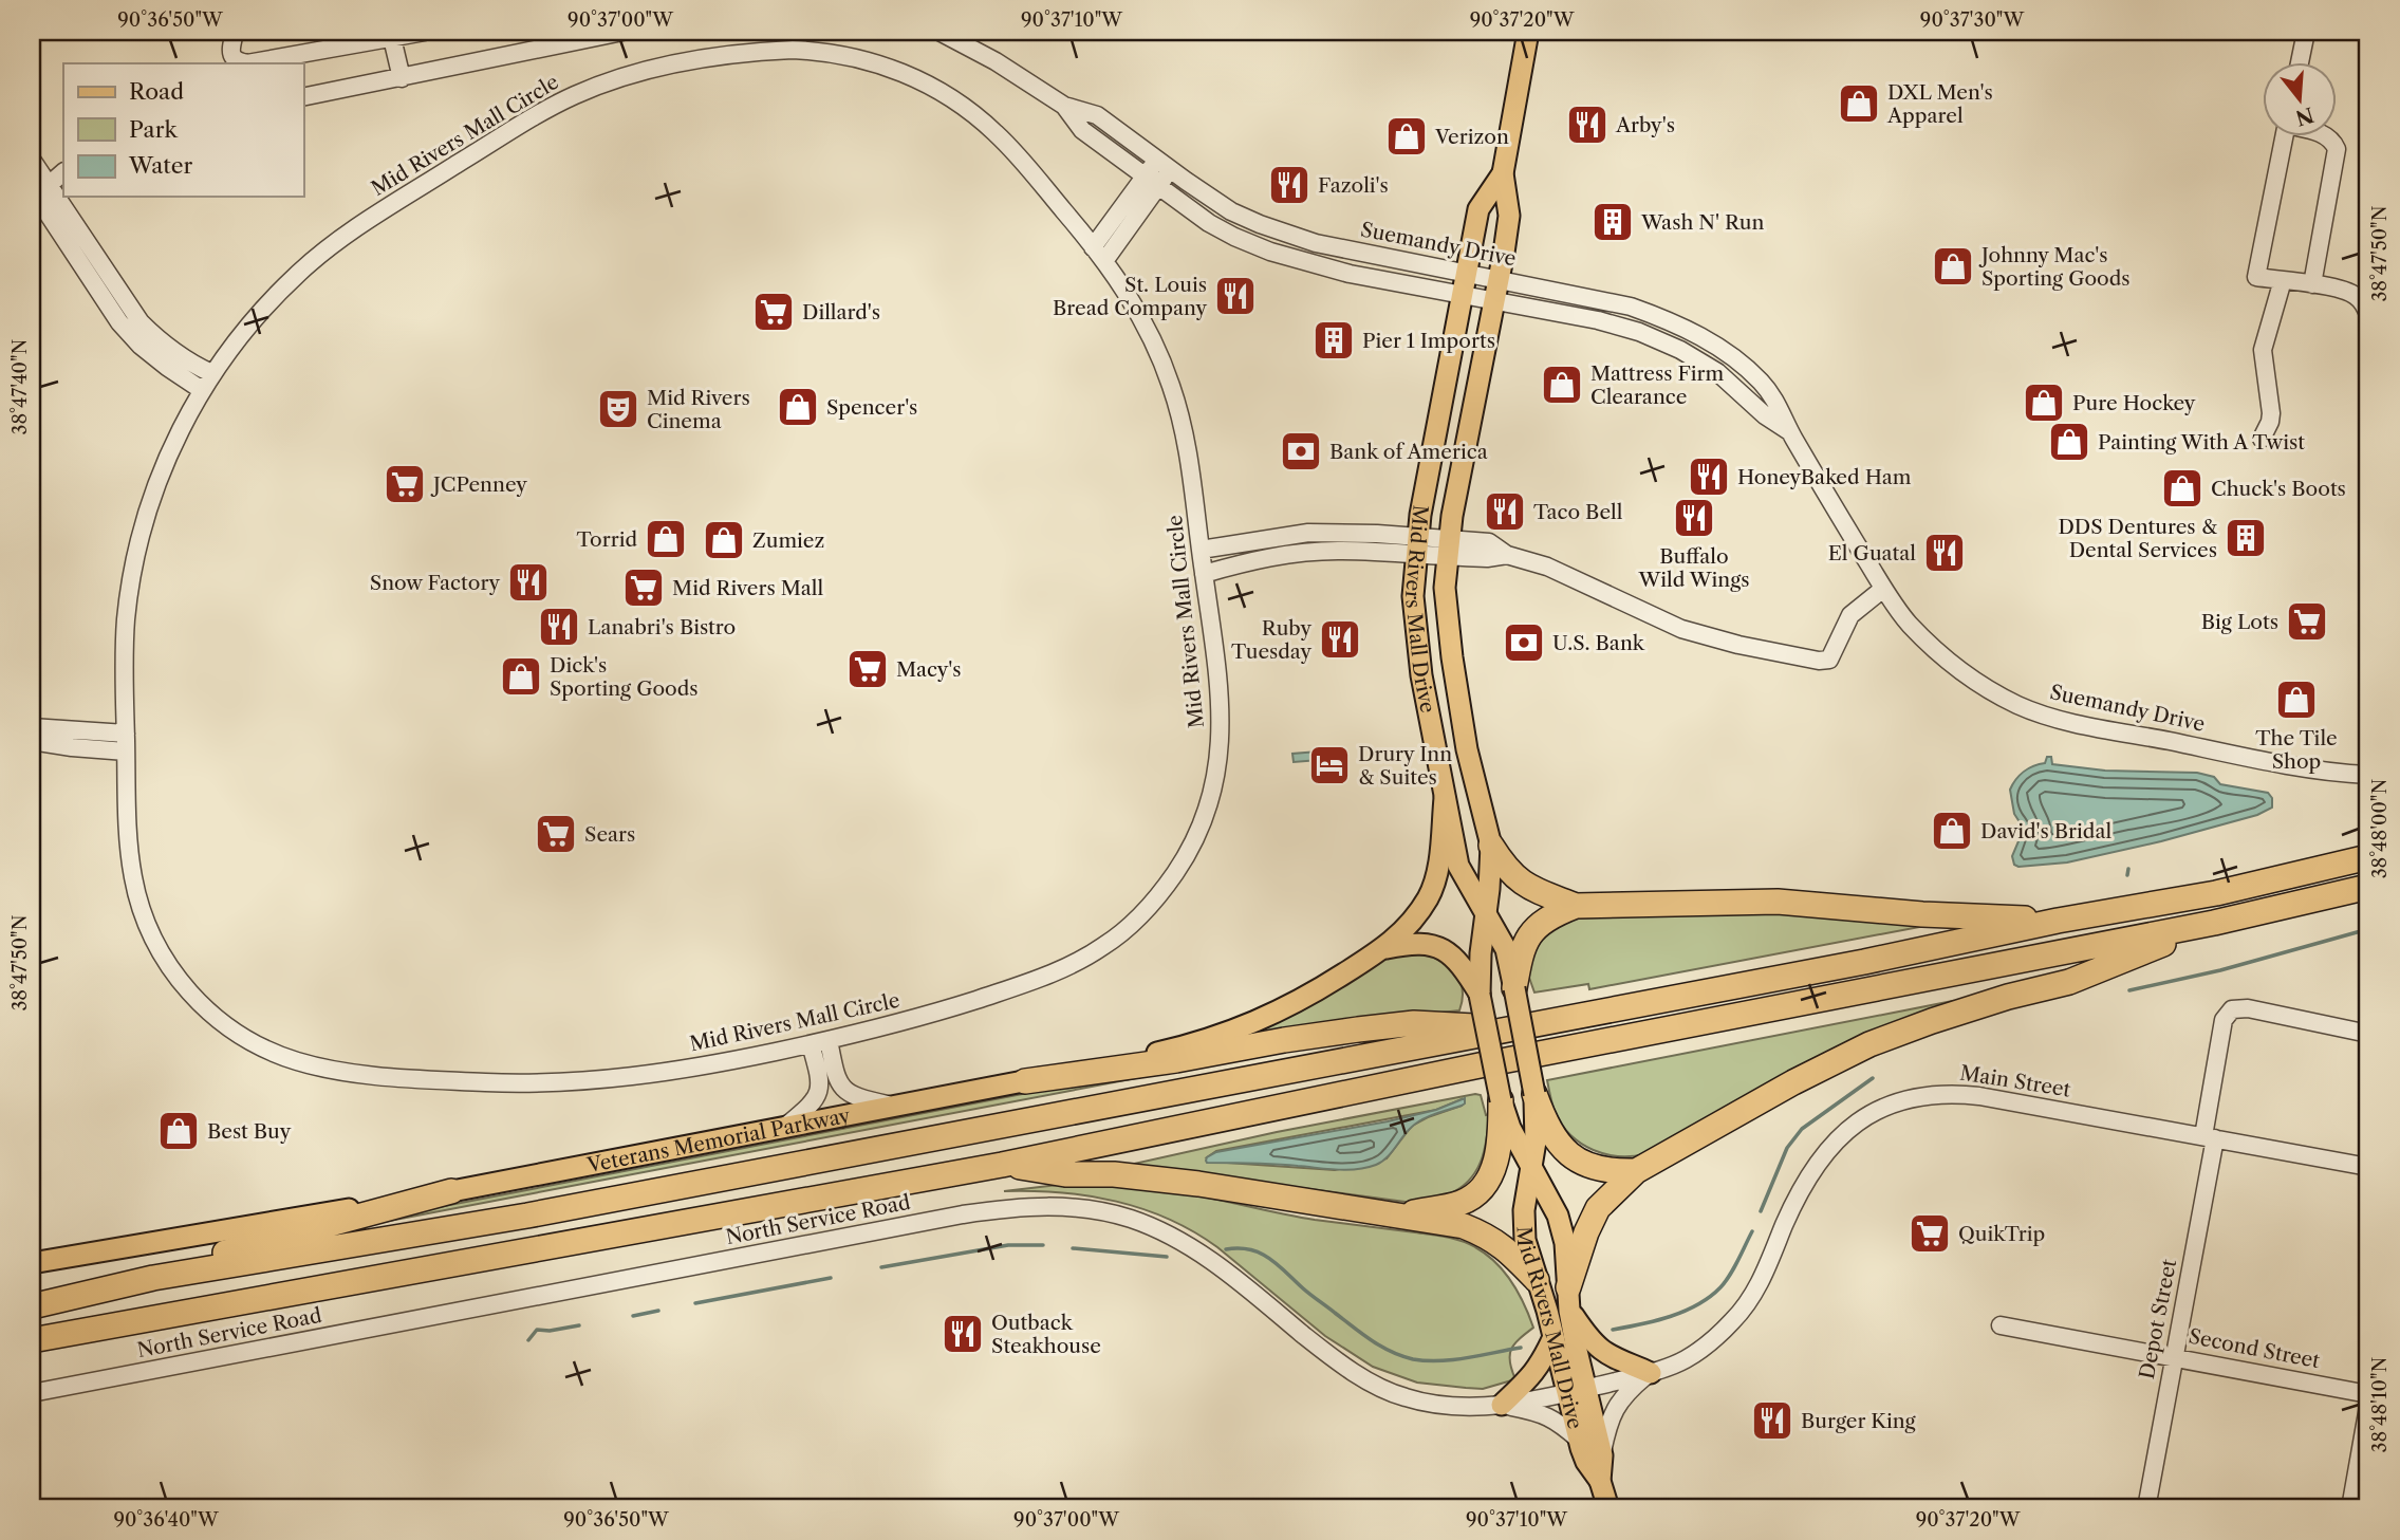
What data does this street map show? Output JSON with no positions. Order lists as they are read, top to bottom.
{
  "streets": {
    "main road": ["Mid Rivers Mall Drive", "Veterans Memorial Parkway"],
    "street": [
      "Mid Rivers Mall Circle",
      "Suemandy Drive",
      "Main Street",
      "North Service Road",
      "Depot Street",
      "Second Street"
    ]
  },
  "crossings": [
    ["Suemandy Drive", "Mid Rivers Mall Drive"],
    ["Mid Rivers Mall Drive", "Main Street"],
    ["Mid Rivers Mall Drive", "Veterans Memorial Parkway"],
    ["Mid Rivers Mall Drive", "North Service Road"],
    ["Main Street", "North Service Road"],
    ["Main Street", "Depot Street"],
    ["Depot Street", "Second Street"]
  ],
  "places": {
    "shop": [
      "DXL Men's Apparel",
      "Verizon",
      "Johnny Mac's Sporting Goods",
      "Mattress Firm Clearance",
      "Pure Hockey",
      "Spencer's",
      "Painting With A Twist",
      "Chuck's Boots",
      "Torrid",
      "Zumiez",
      "Dick's Sporting Goods",
      "The Tile Shop",
      "David's Bridal",
      "Best Buy"
    ],
    "restaurant": [
      "Arby's",
      "Fazoli's",
      "St. Louis Bread Company",
      "HoneyBaked Ham",
      "Taco Bell",
      "Buffalo Wild Wings",
      "El Guatal",
      "Snow Factory",
      "Lanabri's Bistro",
      "Ruby Tuesday",
      "Outback Steakhouse",
      "Burger King"
    ],
    "building": ["Wash N' Run", "Pier 1 Imports", "DDS Dentures & Dental Services"],
    "supermarket": [
      "Dillard's",
      "JCPenney",
      "Mid Rivers Mall",
      "Big Lots",
      "Macy's",
      "Sears",
      "QuikTrip"
    ],
    "theatre": ["Mid Rivers Cinema"],
    "bank": ["Bank of America", "U.S. Bank"],
    "hotel": ["Drury Inn & Suites"]
  },
  "legend": ["Road", "Park", "Water"],
  "north": "bottom",
  "coordinates": [
    "90°36'50\"W",
    "90°37'00\"W",
    "90°37'10\"W",
    "90°37'20\"W",
    "90°37'30\"W",
    "38°47'50\"N",
    "38°47'40\"N",
    "38°48'00\"N",
    "38°48'10\"N",
    "90°36'40\"W"
  ]
}
